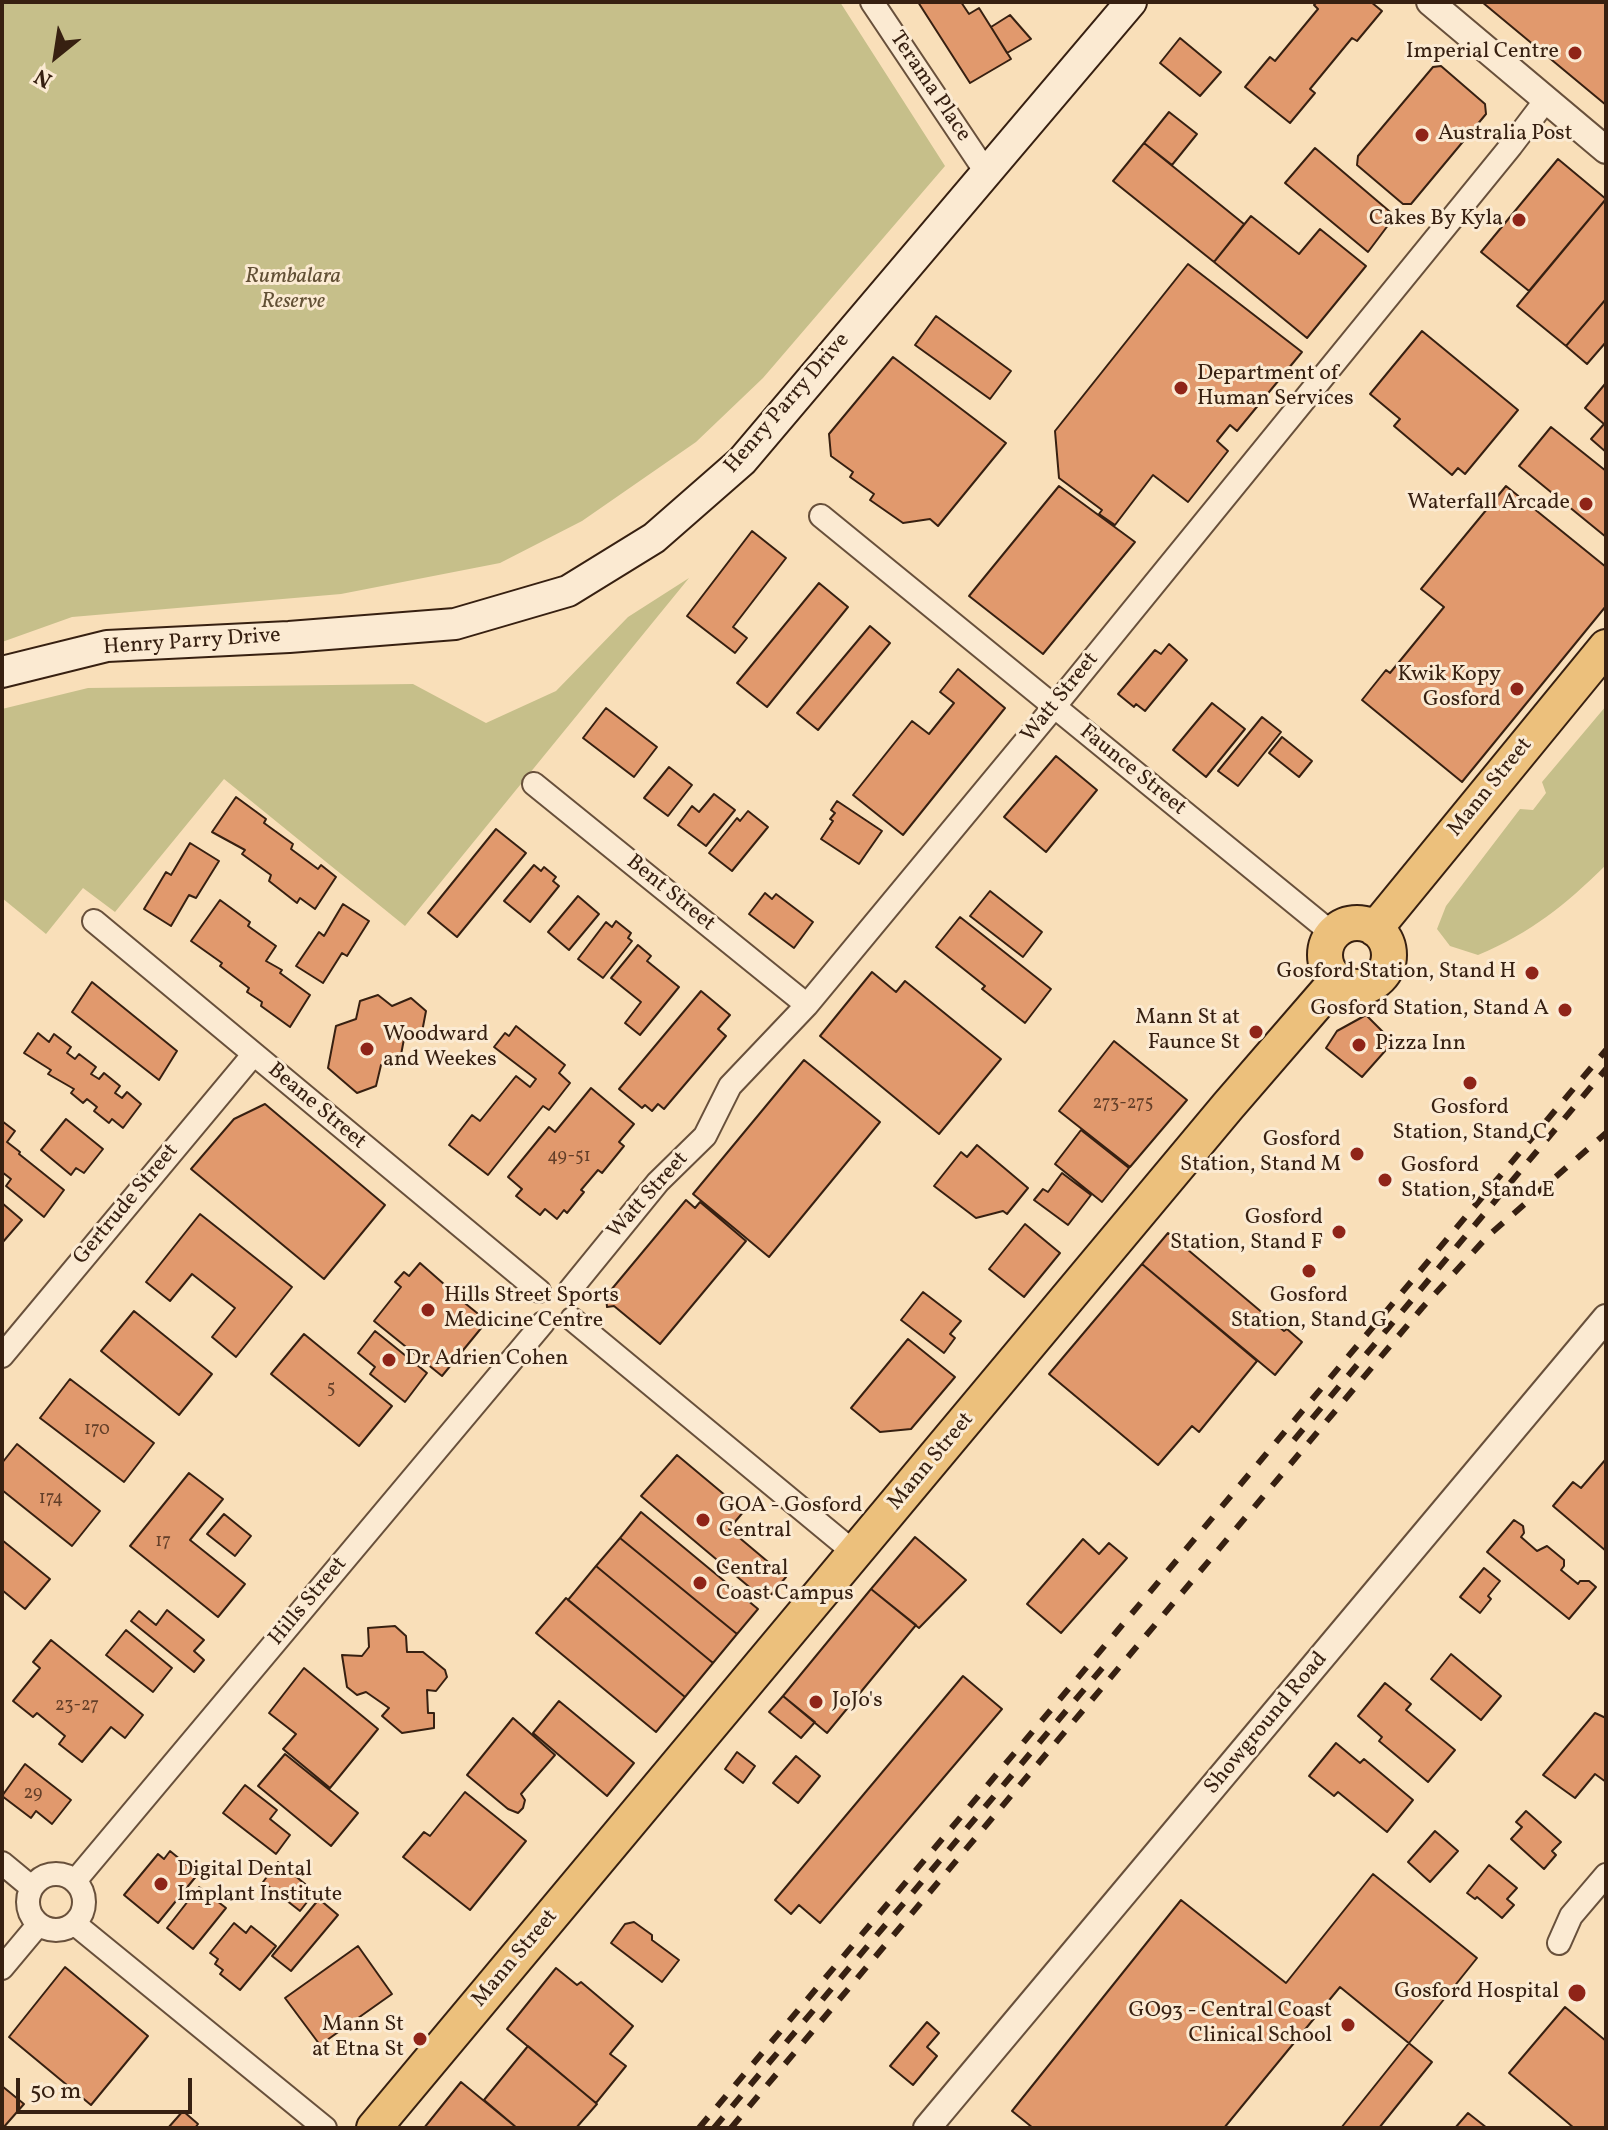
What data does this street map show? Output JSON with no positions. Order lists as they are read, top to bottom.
{
  "streets": {
    "main road": ["Henry Parry Drive", "Mann Street"],
    "street": [
      "Terama Place",
      "Watt Street",
      "Faunce Street",
      "Bent Street",
      "Beane Street",
      "Gertrude Street",
      "Hills Street",
      "Showground Road"
    ]
  },
  "crossings": [
    ["Terama Place", "Henry Parry Drive"],
    ["Watt Street", "Faunce Street"],
    ["Watt Street", "Bent Street"],
    ["Watt Street", "Beane Street"],
    ["Watt Street", "Hills Street"],
    ["Faunce Street", "Mann Street"],
    ["Beane Street", "Gertrude Street"],
    ["Beane Street", "Hills Street"]
  ],
  "parks": ["Rumbalara Reserve"],
  "places": [
    "Imperial Centre",
    "Australia Post",
    "Cakes By Kyla",
    "Department of Human Services",
    "Waterfall Arcade",
    "Kwik Kopy Gosford",
    "Gosford Station, Stand H",
    "Gosford Station, Stand A",
    "Mann St at Faunce St",
    "Pizza Inn",
    "Woodward and Weekes",
    "Gosford Station, Stand C",
    "Gosford Station, Stand M",
    "Gosford Station, Stand E",
    "Gosford Station, Stand F",
    "Gosford Station, Stand G",
    "Hills Street Sports Medicine Centre",
    "Dr Adrien Cohen",
    "GOA - Gosford Central",
    "Central Coast Campus",
    "JoJo's",
    "Digital Dental Implant Institute",
    "Gosford Hospital",
    "GO93 - Central Coast Clinical School",
    "Mann St at Etna St"
  ],
  "house_numbers": [
    "273-275",
    "49-51",
    "5",
    "170",
    "174",
    "17",
    "23-27",
    "29"
  ],
  "scale_bar": "50 m",
  "north": "bottom left"
}
